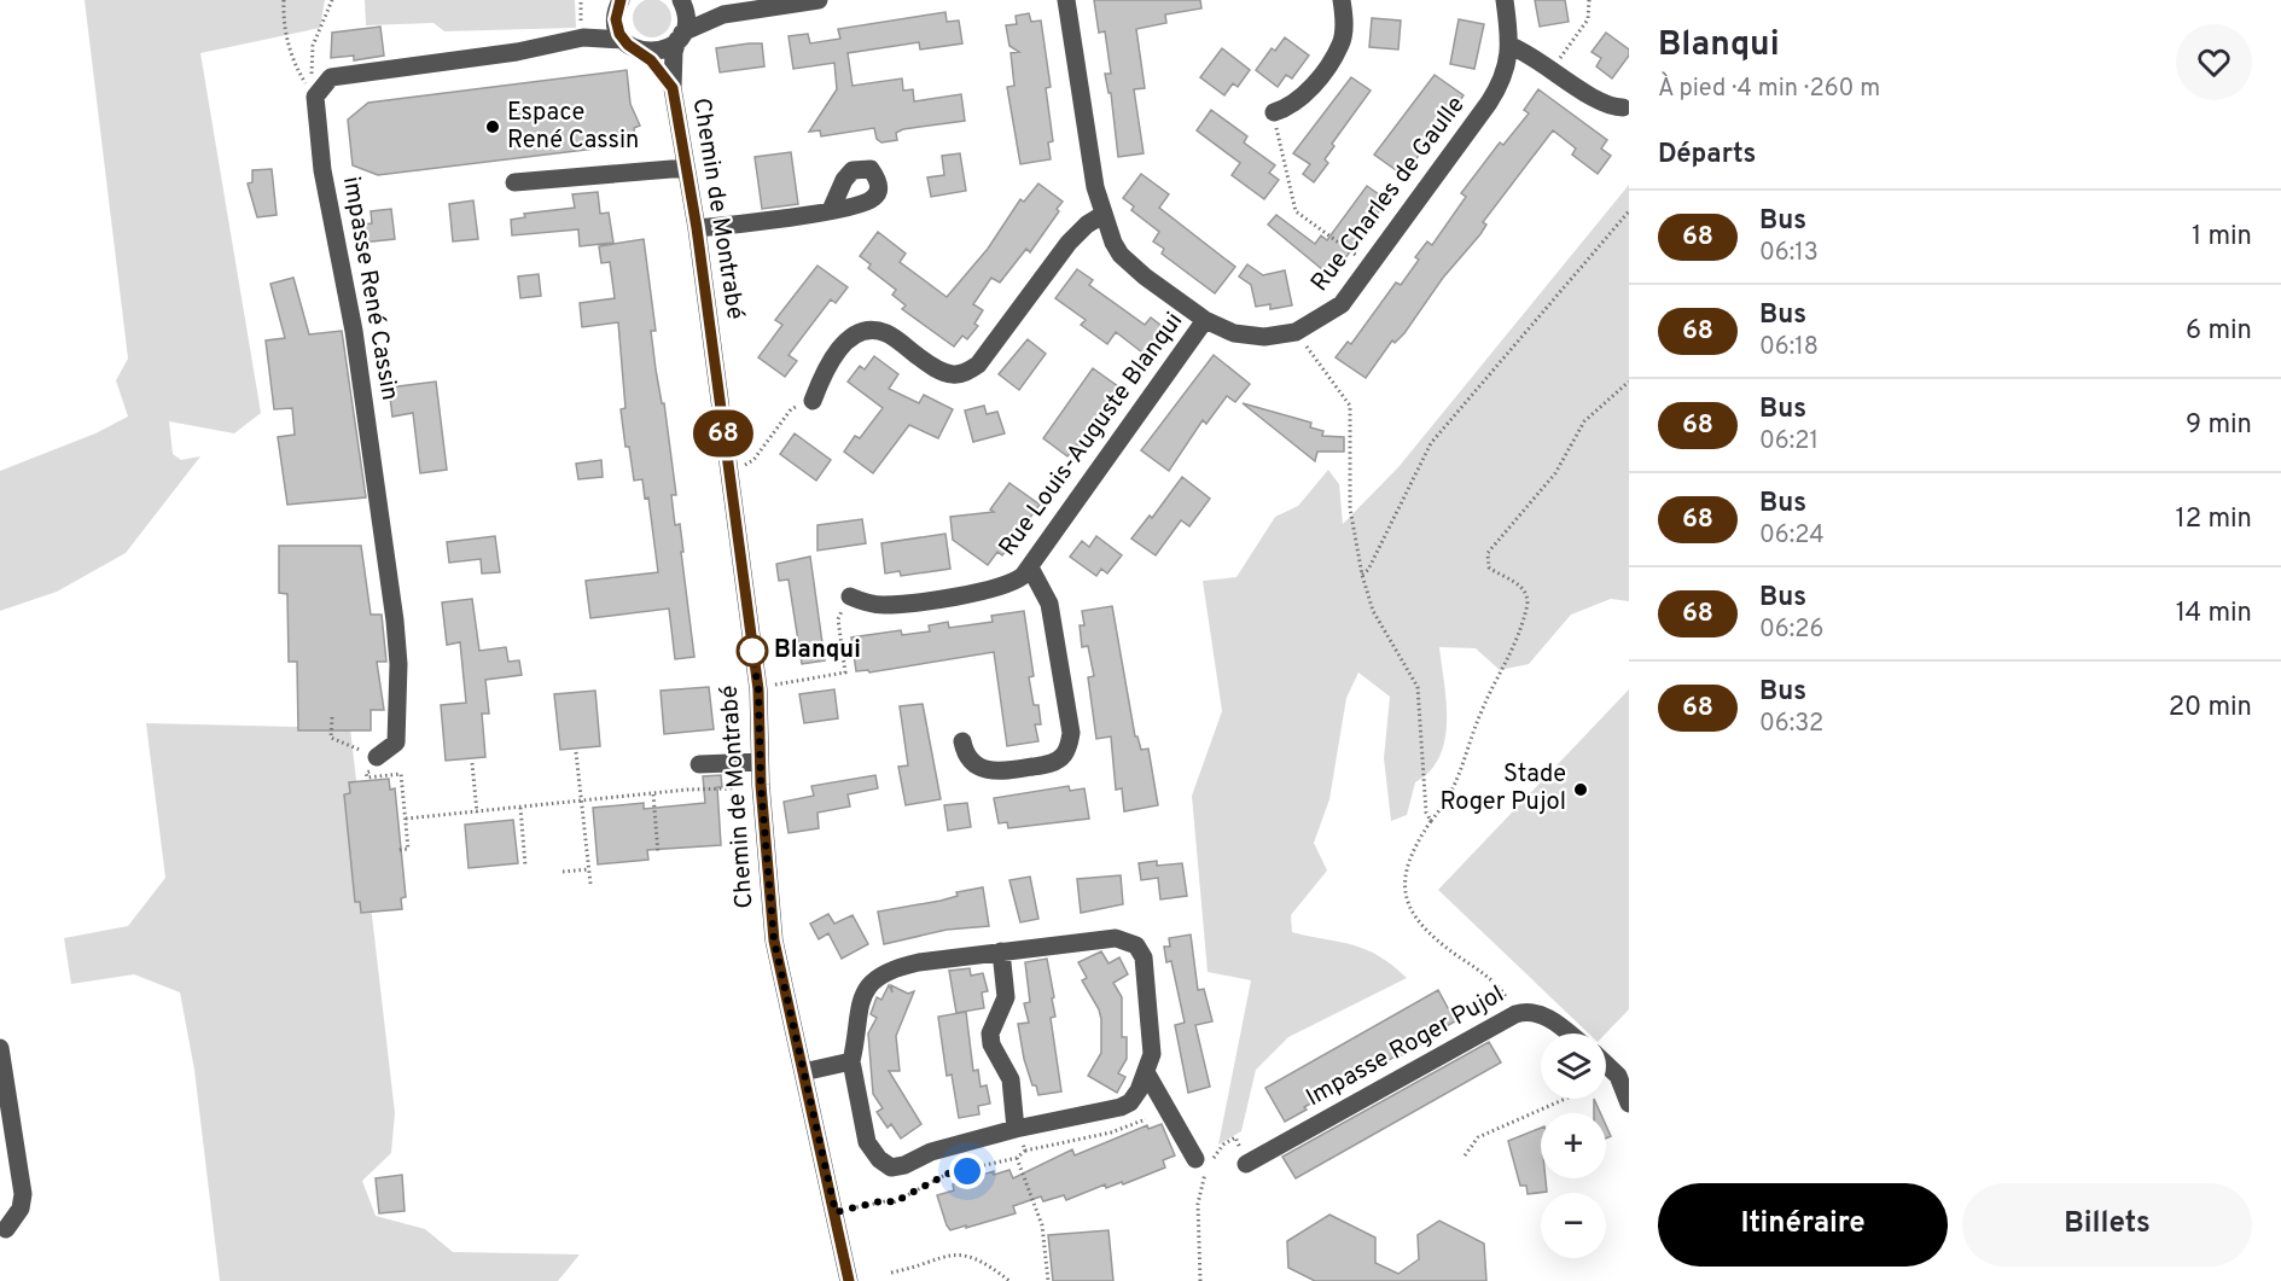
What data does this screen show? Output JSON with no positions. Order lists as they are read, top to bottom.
{
  "streets": {
    "street": [
      "Rue Charles de Gaulle",
      "Chemin de Montrabé",
      "impasse René Cassin",
      "Rue Louis-Auguste Blanqui",
      "Impasse Roger Pujol"
    ]
  },
  "crossings": [
    ["Rue Charles de Gaulle", "Rue Louis-Auguste Blanqui"]
  ],
  "places": ["Espace René Cassin", "Blanqui", "Stade Roger Pujol"],
  "lines": ["bus line 68"],
  "page": {
    "on_map": "68",
    "heading": [
      ["Blanqui", "À pied · 4 min · 260 m"],
      "Départs"
    ],
    "list": [
      {
        "mark": "68",
        "name": "Bus",
        "note": "06:13",
        "value": "1 min"
      },
      {
        "mark": "68",
        "name": "Bus",
        "note": "06:18",
        "value": "6 min"
      },
      {
        "mark": "68",
        "name": "Bus",
        "note": "06:21",
        "value": "9 min"
      },
      {
        "mark": "68",
        "name": "Bus",
        "note": "06:24",
        "value": "12 min"
      },
      {
        "mark": "68",
        "name": "Bus",
        "note": "06:26",
        "value": "14 min"
      },
      {
        "mark": "68",
        "name": "Bus",
        "note": "06:32",
        "value": "20 min"
      }
    ],
    "map_buttons": ["+", "−"],
    "buttons": ["Itinéraire", "Billets"]
  }
}
